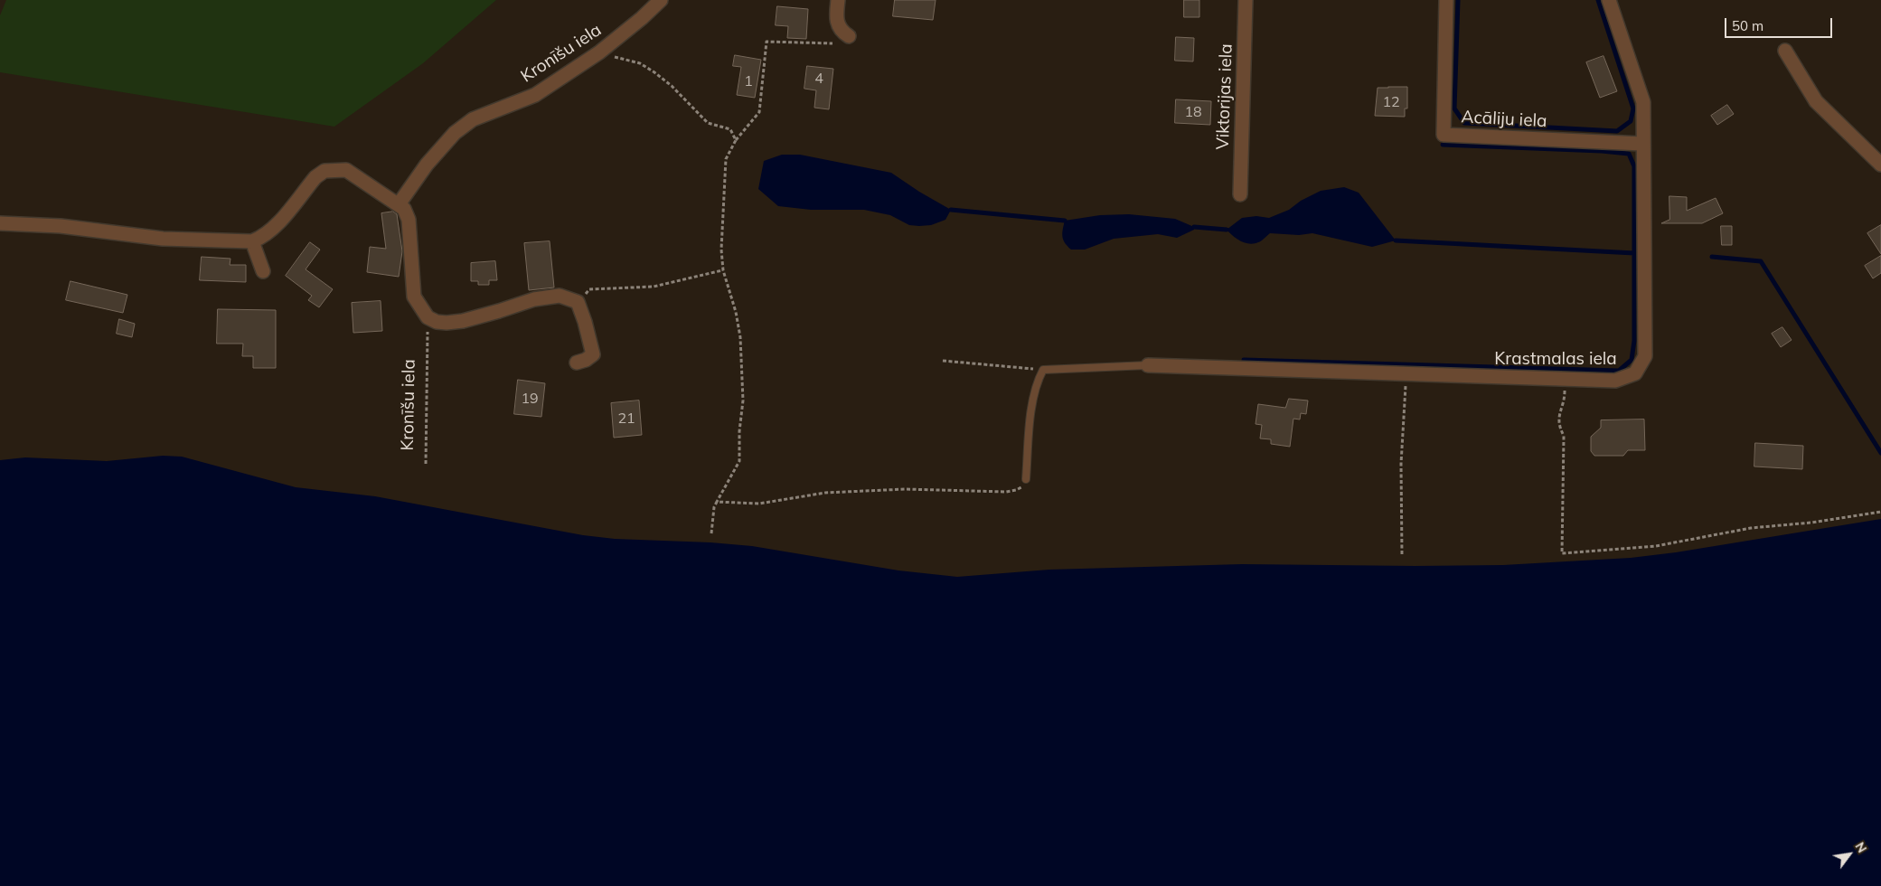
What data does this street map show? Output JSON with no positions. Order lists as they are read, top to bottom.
{
  "streets": {
    "street": [
      "Kronīšu iela",
      "Viktorijas iela",
      "Acāliju iela",
      "Krastmalas iela"
    ]
  },
  "crossings": [
    ["Acāliju iela", "Krastmalas iela"]
  ],
  "house_numbers": [
    "4",
    "1",
    "12",
    "18",
    "19",
    "21"
  ],
  "scale_bar": "50 m",
  "north": "top right"
}
